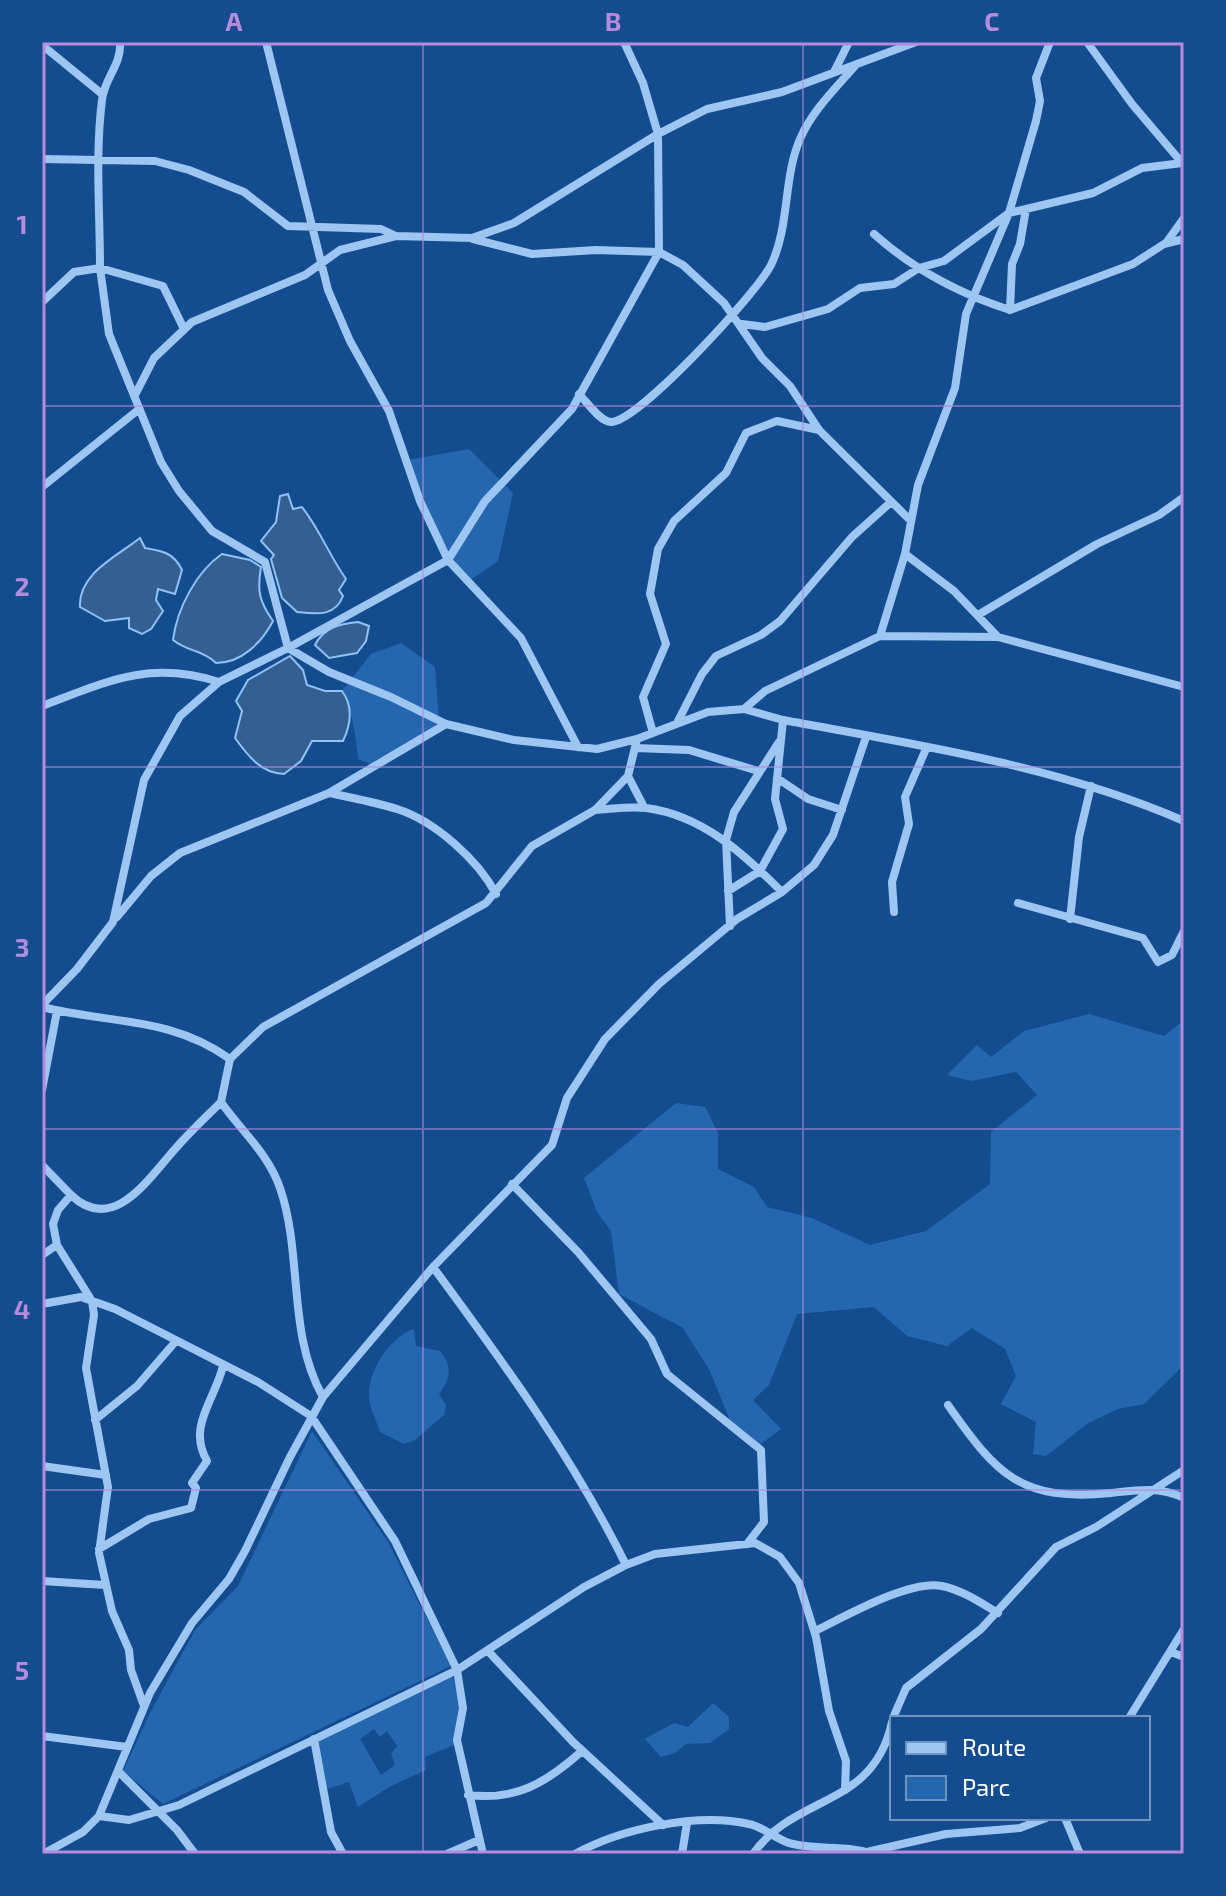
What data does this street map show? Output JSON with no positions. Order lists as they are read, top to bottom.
{
  "legend": ["Route", "Parc"],
  "grid": {
    "columns": ["A", "B", "C"],
    "rows": [
      "1",
      "2",
      "3",
      "4",
      "5"
    ]
  }
}
